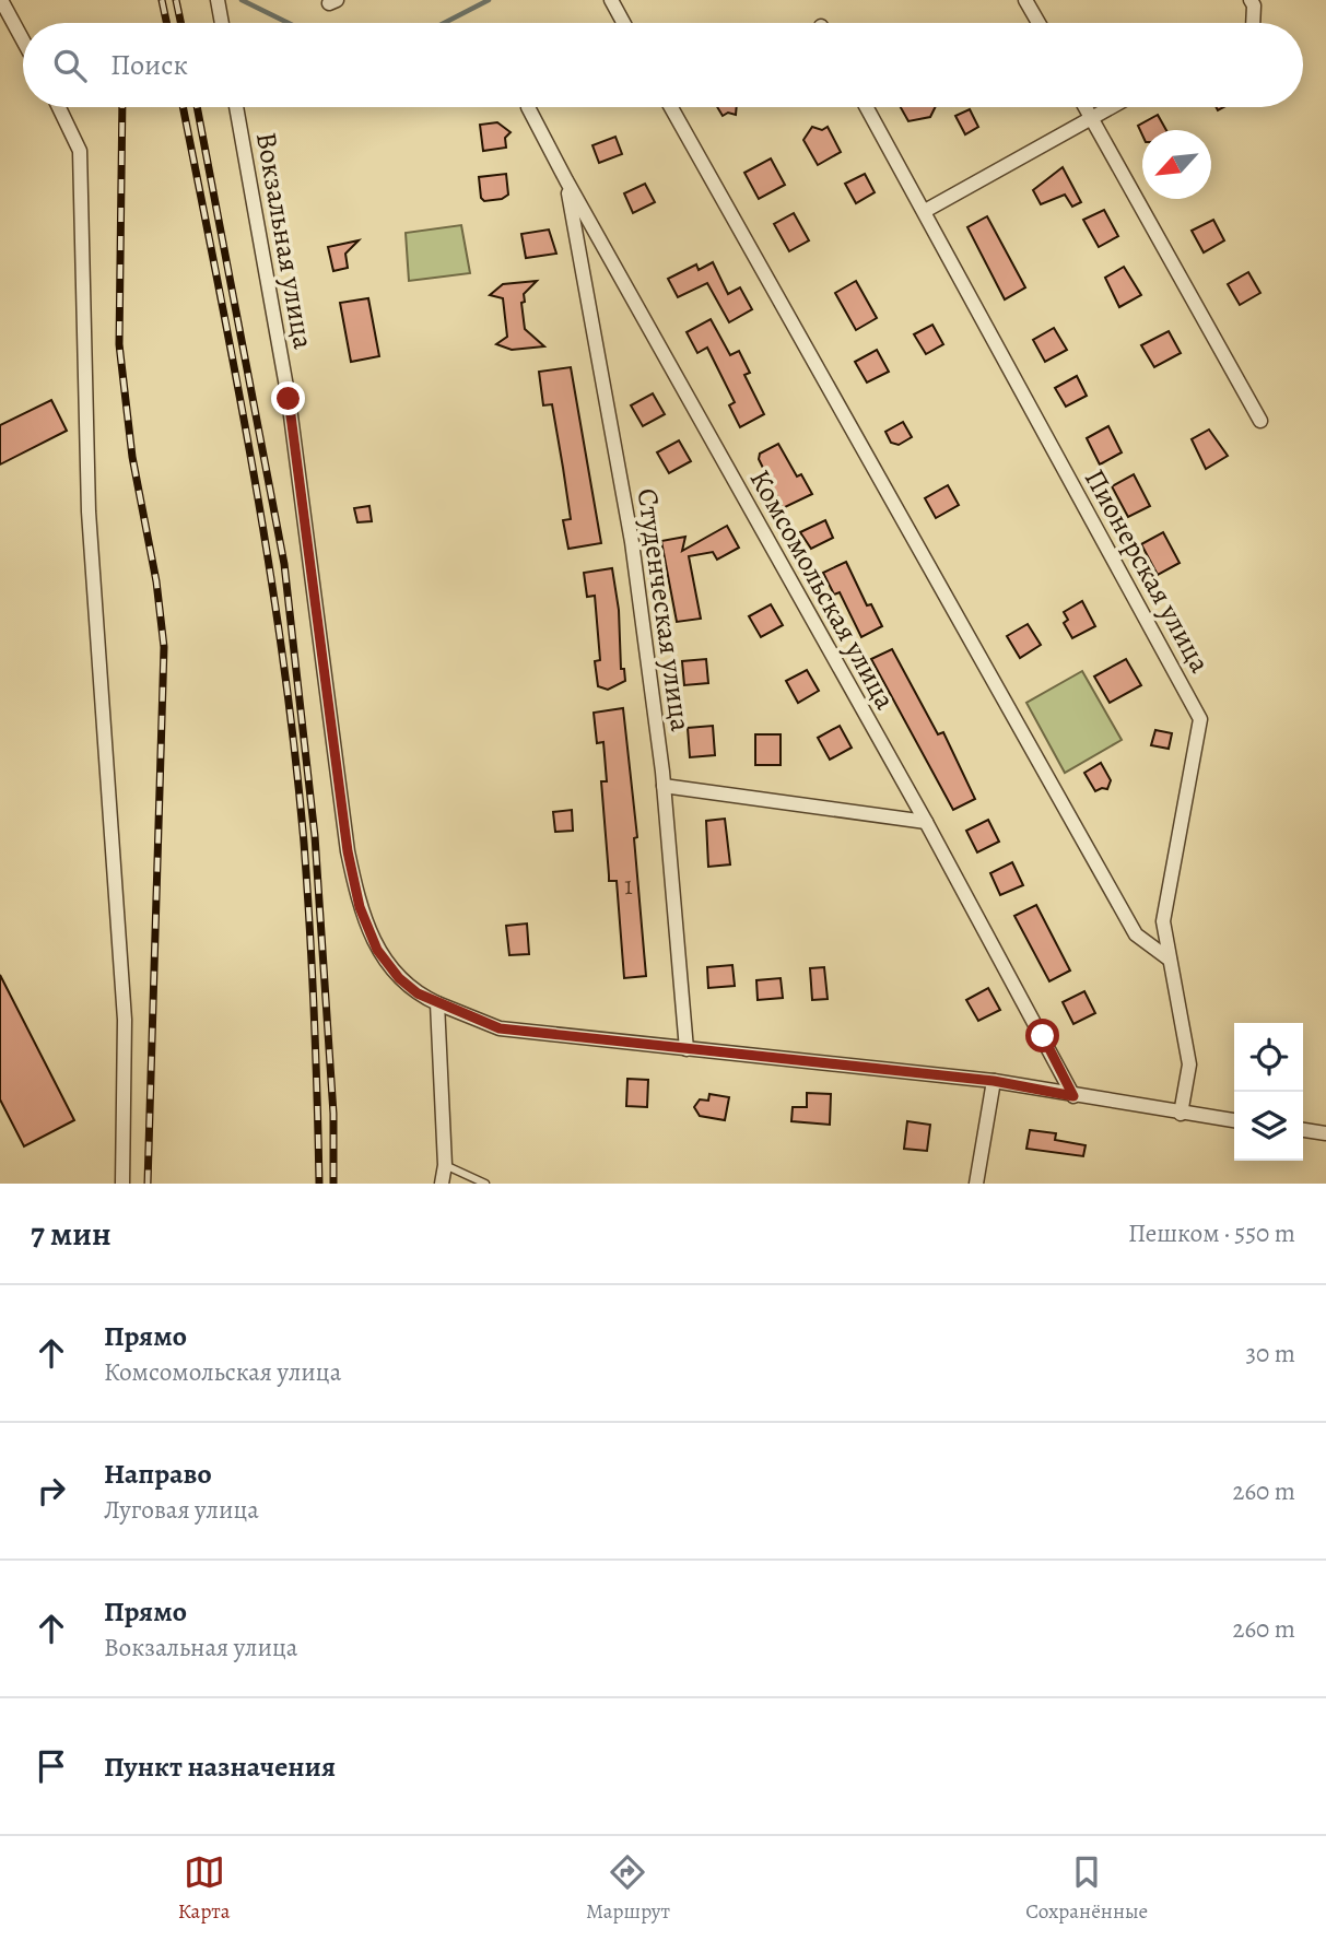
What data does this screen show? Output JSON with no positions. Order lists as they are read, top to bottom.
{
  "streets": {
    "street": [
      "Вокзальная улица",
      "Пионерская улица",
      "Комсомольская улица",
      "Студенческая улица"
    ]
  },
  "crossings": [
    ["Вокзальная улица", "Пионерская улица"],
    ["Вокзальная улица", "Комсомольская улица"],
    ["Вокзальная улица", "Студенческая улица"],
    ["Комсомольская улица", "Студенческая улица"]
  ],
  "house_numbers": ["1"],
  "north": "bottom left",
  "page": {
    "search": "Поиск",
    "heading": ["7 мин", "Пешком · 550 m"],
    "list": [
      ["Прямо", "Комсомольская улица", "30 m"],
      ["Направо", "Луговая улица", "260 m"],
      ["Прямо", "Вокзальная улица", "260 m"],
      "Пункт назначения"
    ],
    "nav": ["Карта", "Маршрут", "Сохранённые"]
  }
}
